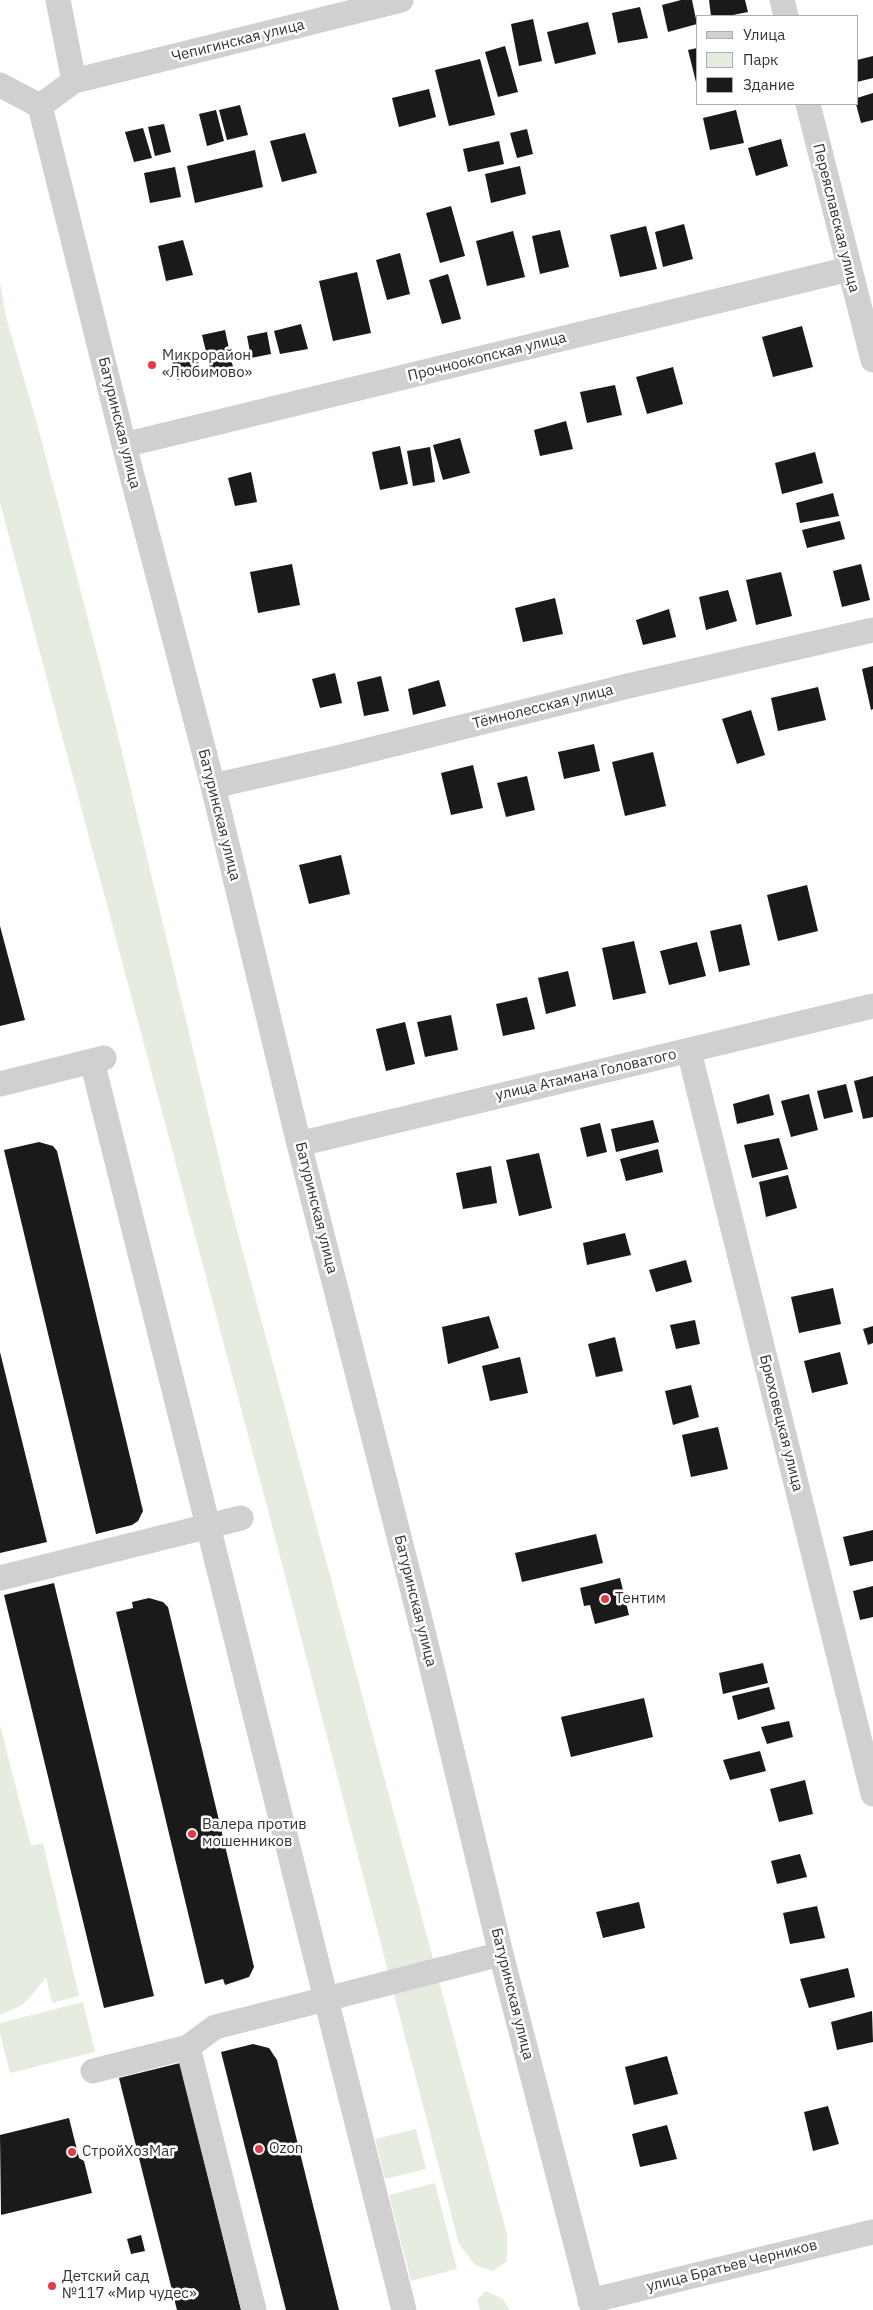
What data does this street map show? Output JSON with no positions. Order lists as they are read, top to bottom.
{
  "streets": {
    "street": [
      "Чепигинская улица",
      "Переяславская улица",
      "Прочноокопская улица",
      "Батуринская улица",
      "Тёмнолесская улица",
      "улица Атамана Головатого",
      "Брюховецкая улица",
      "улица Братьев Черников"
    ]
  },
  "crossings": [
    ["Переяславская улица", "Прочноокопская улица"],
    ["Прочноокопская улица", "Батуринская улица"],
    ["Батуринская улица", "Тёмнолесская улица"],
    ["Батуринская улица", "улица Атамана Головатого"],
    ["Батуринская улица", "улица Братьев Черников"],
    ["улица Атамана Головатого", "Брюховецкая улица"]
  ],
  "places": [
    "Микрорайон «Любимово»",
    "Тентим",
    "Валера против мошенников",
    "Ozon",
    "СтройХозМаг",
    "Детский сад №117 «Мир чудес»"
  ],
  "legend": ["Улица", "Парк", "Здание"]
}
